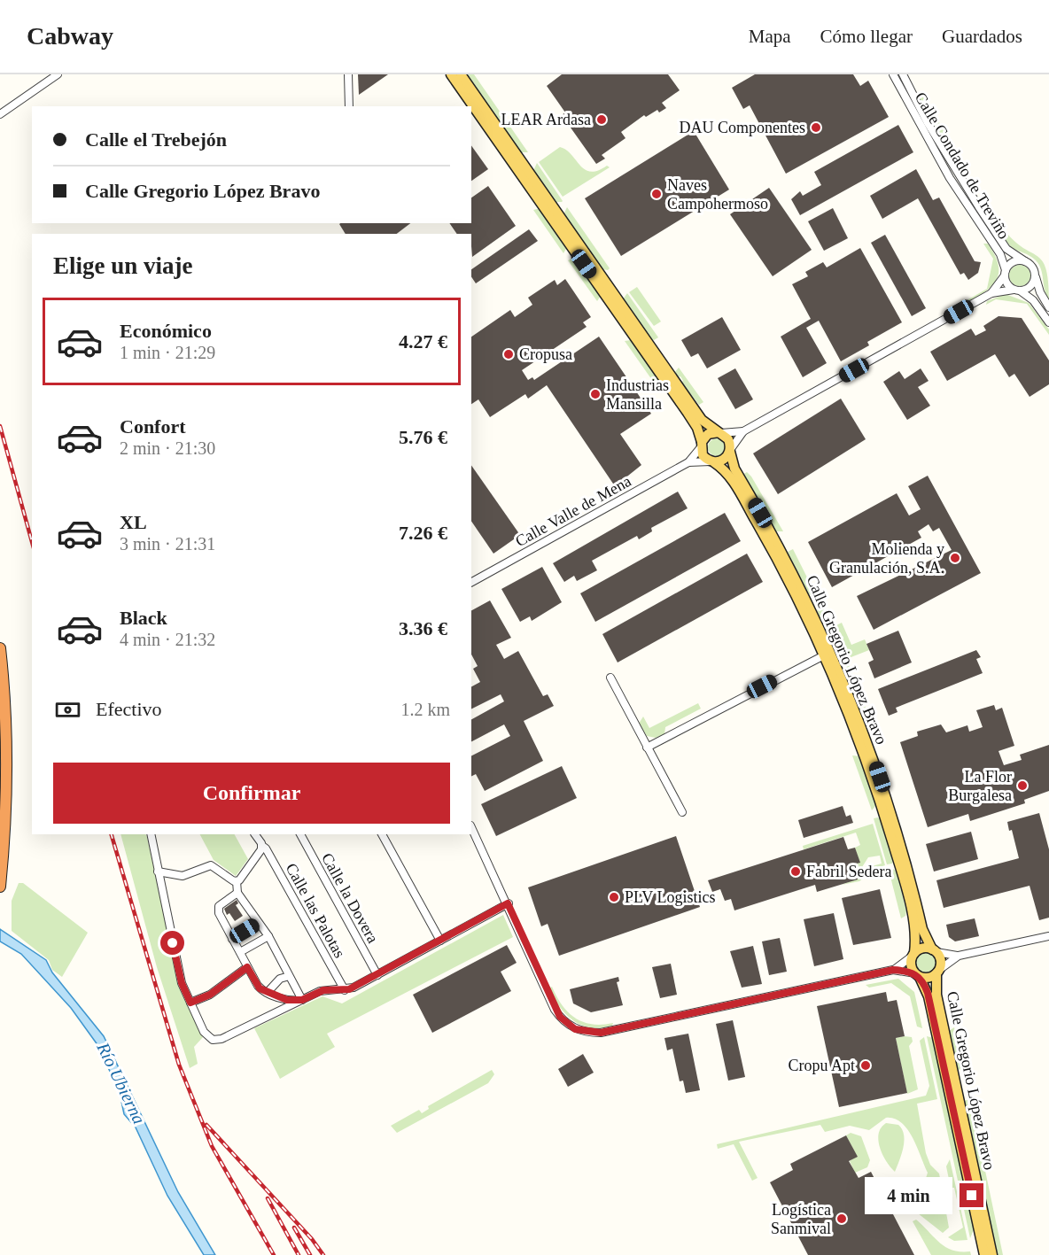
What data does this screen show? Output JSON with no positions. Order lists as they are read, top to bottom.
{
  "streets": {
    "main road": ["Calle Gregorio López Bravo"],
    "street": [
      "Calle Condado de Treviño",
      "Calle Valle de Mena",
      "Calle la Dovera",
      "Calle las Palotas"
    ]
  },
  "crossings": [
    ["Calle Valle de Mena", "Calle Gregorio López Bravo"]
  ],
  "water": ["Río Ubierna"],
  "places": [
    "LEAR Ardasa",
    "DAU Componentes",
    "Naves Campohermoso",
    "Cropusa",
    "Industrias Mansilla",
    "Molienda y Granulación, S.A.",
    "La Flor Burgalesa",
    "Fabril Sedera",
    "PLV Logistics",
    "Cropu Apt",
    "Logística Sanmival"
  ],
  "page": {
    "header": "Cabway",
    "nav": ["Mapa", "Cómo llegar", "Guardados"],
    "banner": ["Calle el Trebejón", "Calle Gregorio López Bravo"],
    "heading": "Elige un viaje",
    "list": [
      {
        "name": "Económico",
        "note": "1 min · 21:29",
        "value": "4.27 €"
      },
      {
        "name": "Confort",
        "note": "2 min · 21:30",
        "value": "5.76 €"
      },
      {
        "name": "XL",
        "note": "3 min · 21:31",
        "value": "7.26 €"
      },
      {
        "name": "Black",
        "note": "4 min · 21:32",
        "value": "3.36 €"
      }
    ],
    "pay": ["Efectivo", "1.2 km"],
    "buttons": "Confirmar",
    "bubble": "4 min"
  }
}
